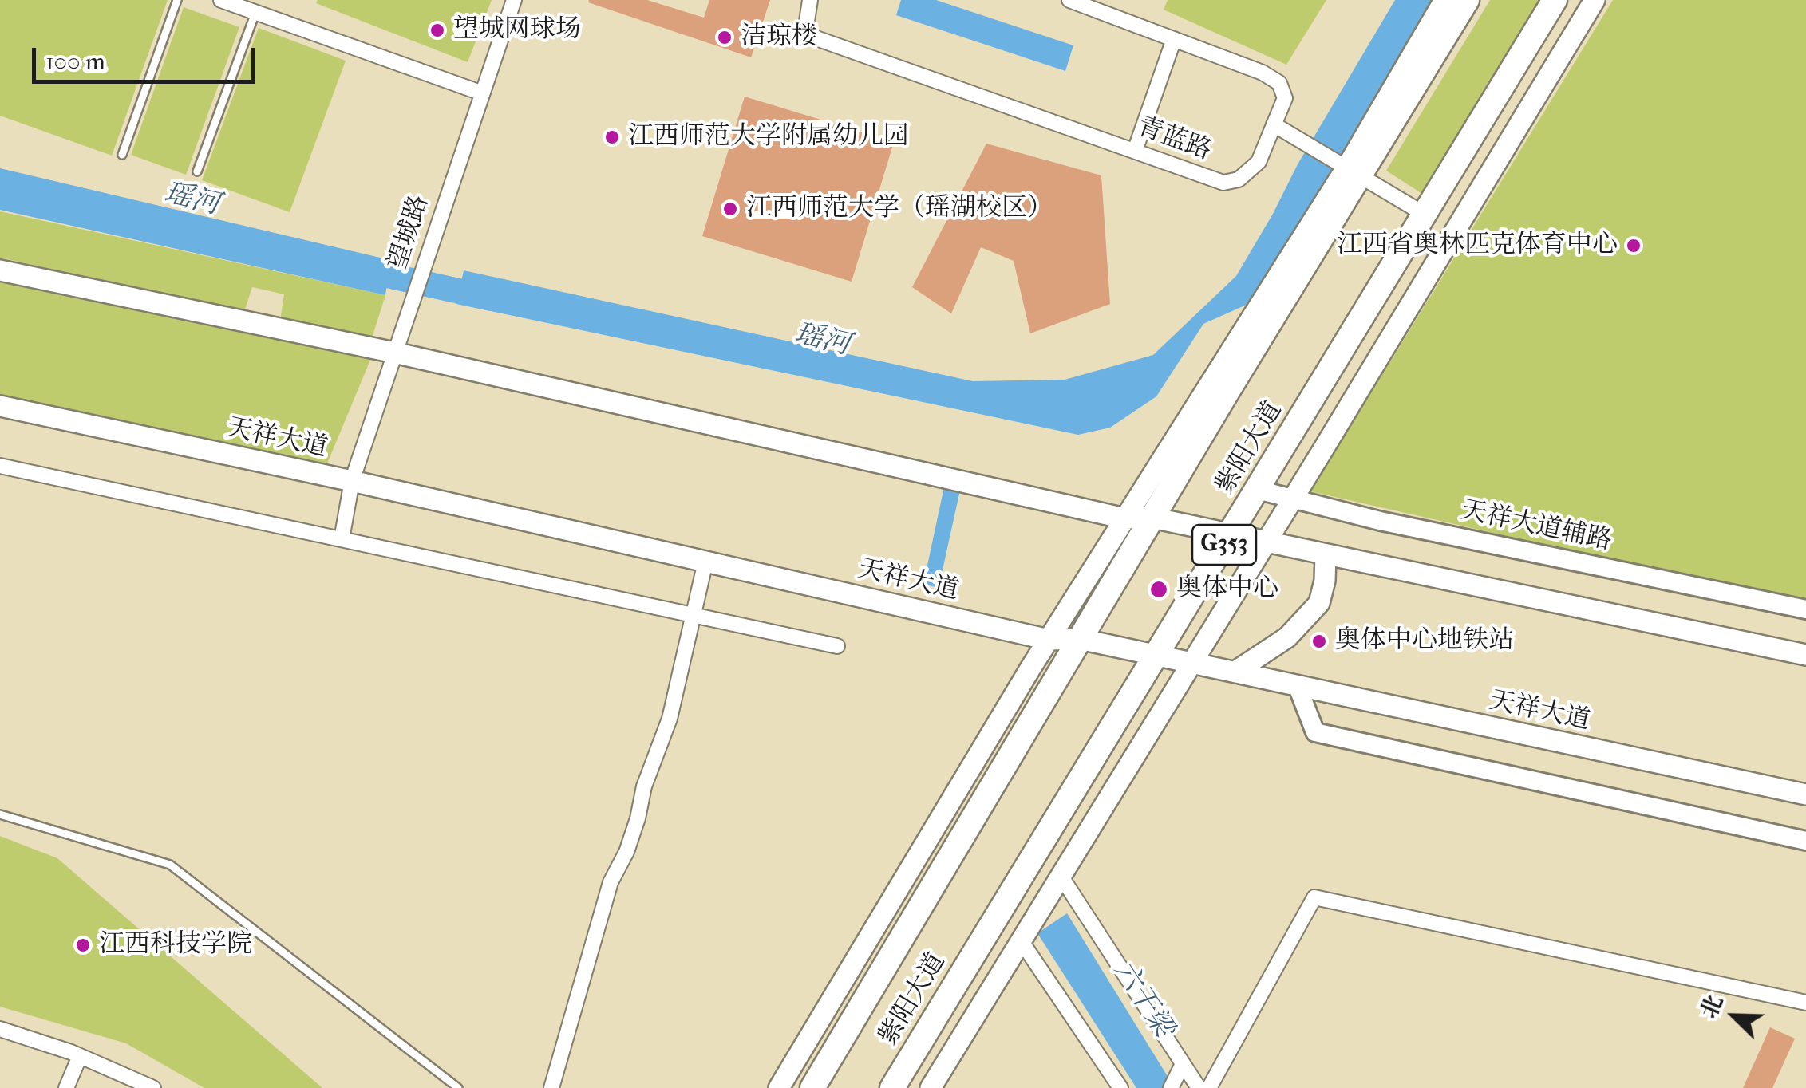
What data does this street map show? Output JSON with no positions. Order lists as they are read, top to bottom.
{
  "streets": {
    "highway": ["紫阳大道", "G353"],
    "main road": ["天祥大道", "天祥大道辅路"],
    "street": ["青蓝路", "望城路"]
  },
  "crossings": [
    ["望城路", "天祥大道"],
    ["天祥大道", "紫阳大道"],
    ["紫阳大道", "天祥大道辅路"]
  ],
  "water": ["瑶河", "六干梁"],
  "places": [
    "望城网球场",
    "洁琼楼",
    "江西师范大学附属幼儿园",
    "江西师范大学（瑶湖校区）",
    "江西省奥林匹克体育中心",
    "奥体中心",
    "奥体中心地铁站",
    "江西科技学院"
  ],
  "scale_bar": "100 m",
  "north": "top left"
}
